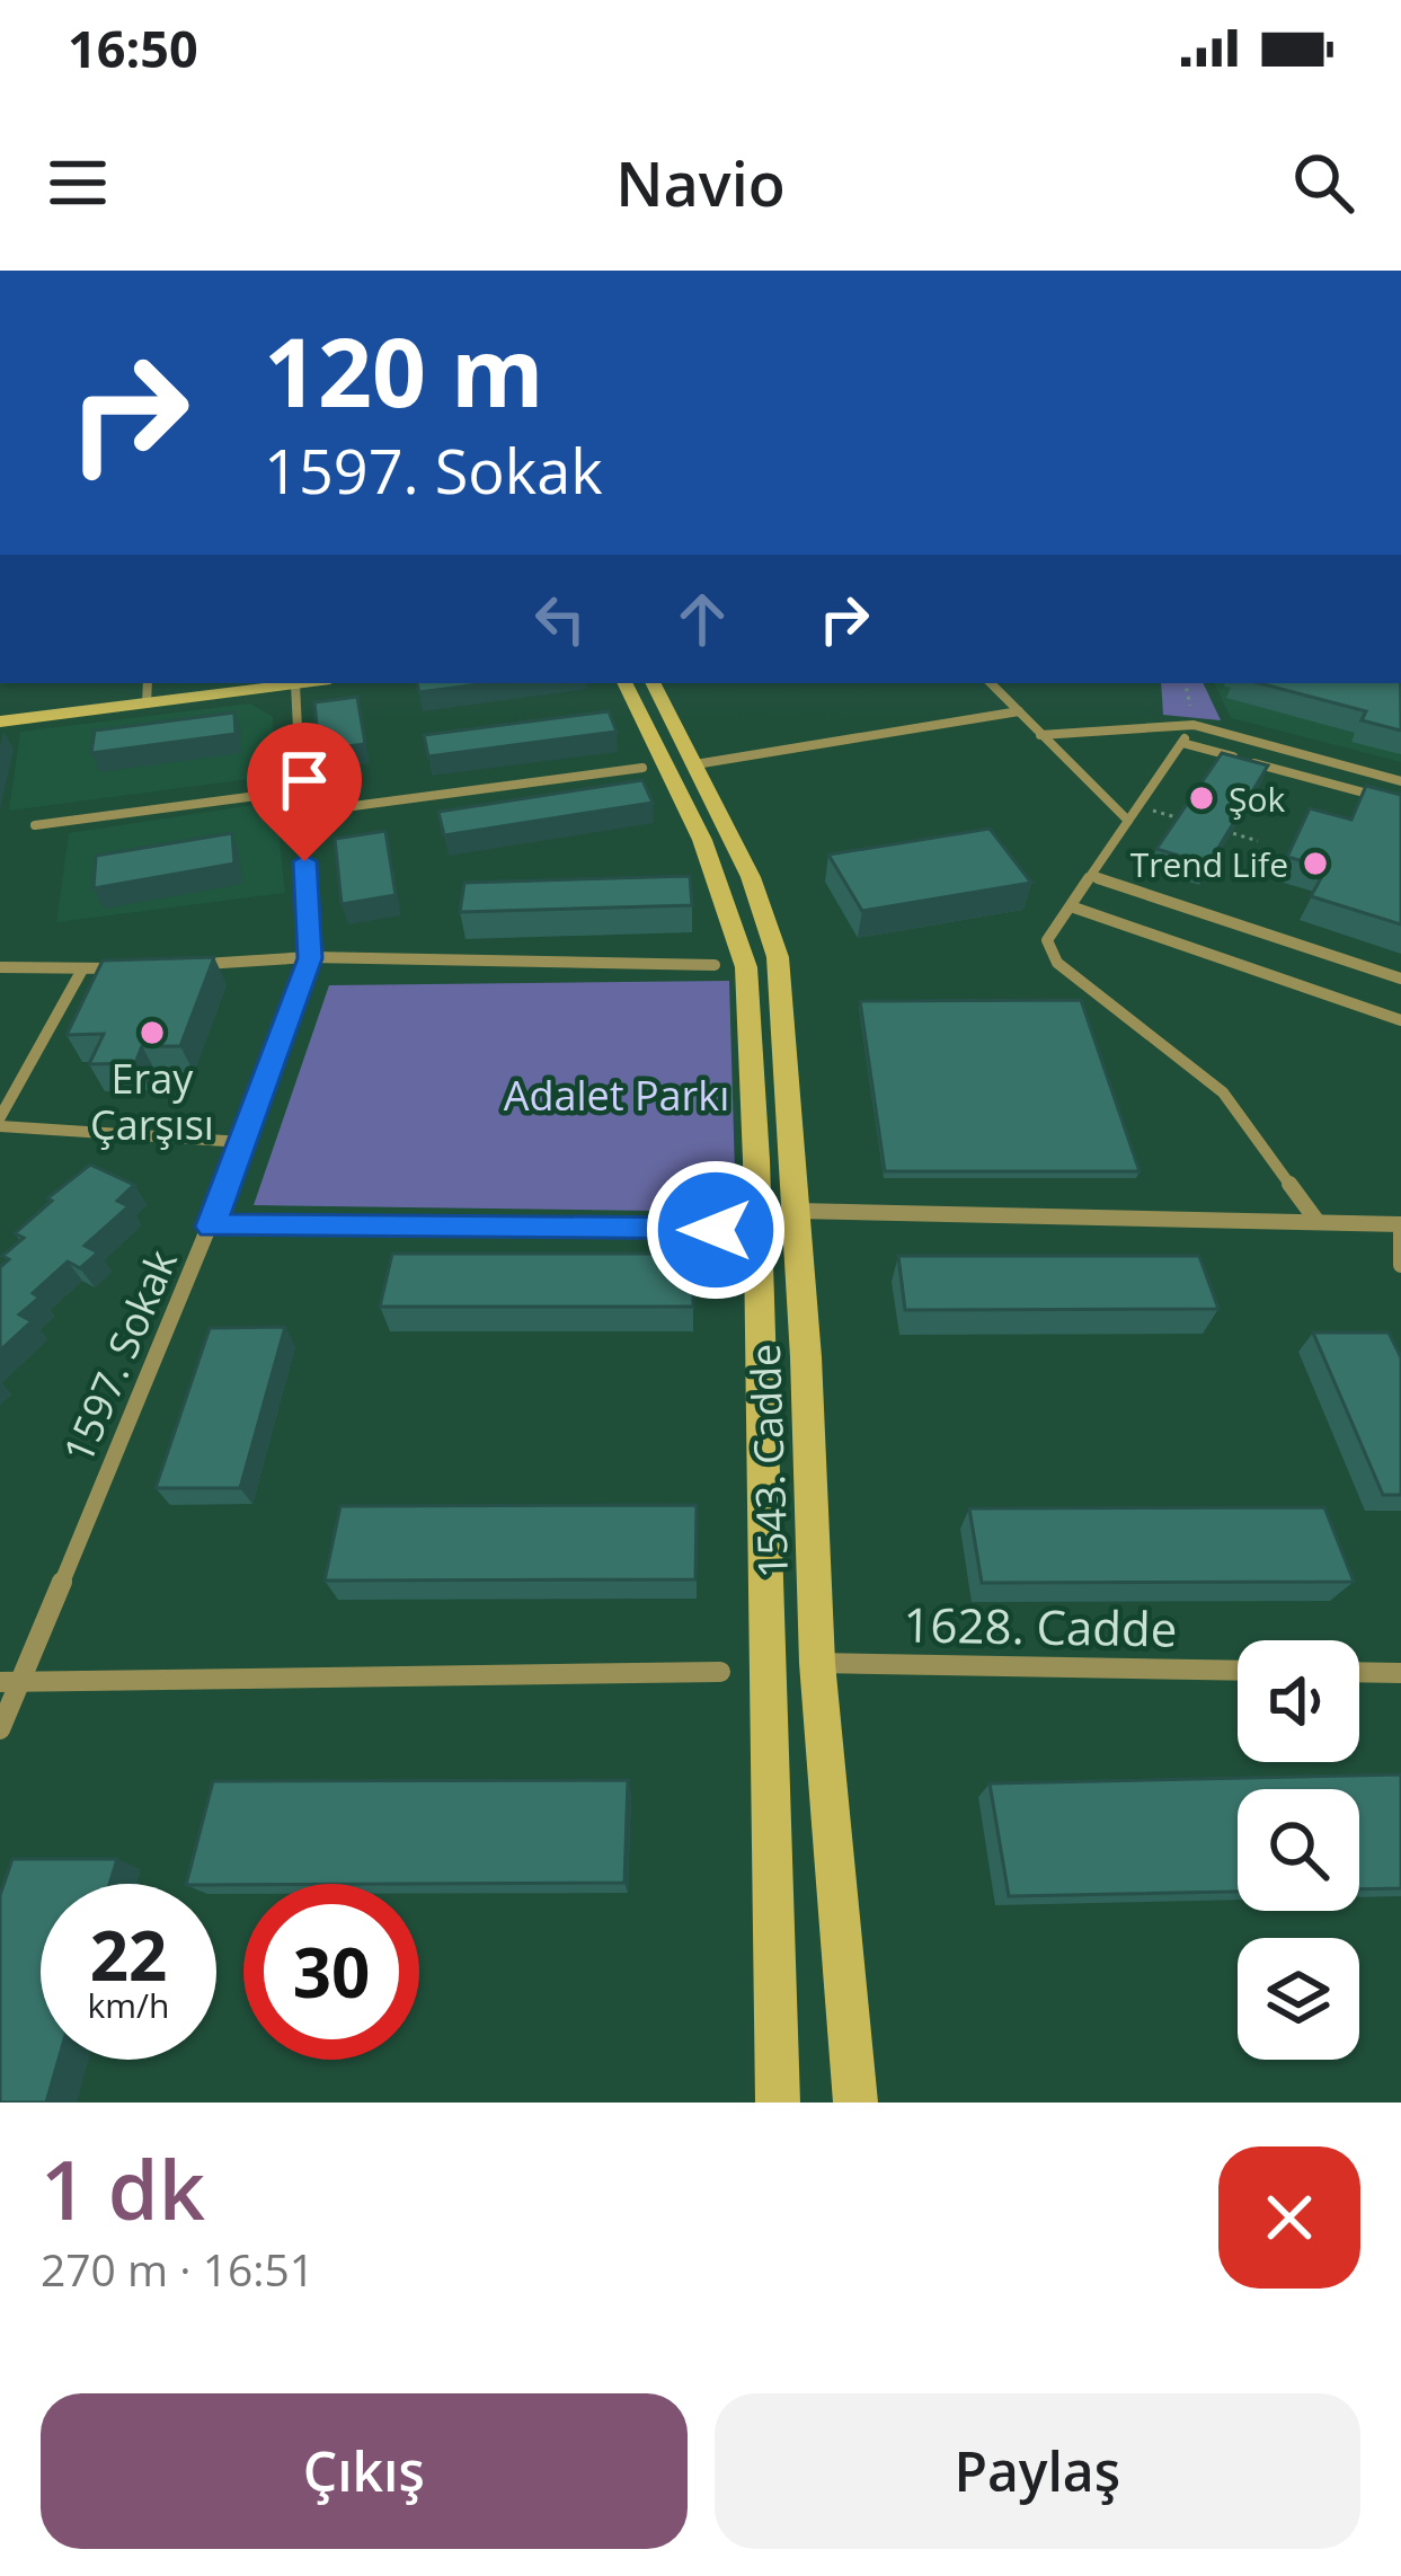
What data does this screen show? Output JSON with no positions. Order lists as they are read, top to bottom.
{
  "streets": {
    "main road": ["1543. Cadde"],
    "street": ["1597. Sokak", "1628. Cadde"]
  },
  "crossings": [
    ["1543. Cadde", "1628. Cadde"]
  ],
  "parks": ["Adalet Parkı"],
  "places": ["Şok", "Trend Life", "Eray Çarşısı"],
  "page": {
    "status": "16:50",
    "header": "Navio",
    "turn": ["120 m", "1597. Sokak"],
    "speed": "22 km/h",
    "limit": "30",
    "heading": ["1 dk", "270 m · 16:51"],
    "buttons": ["Çıkış", "Paylaş"]
  }
}
